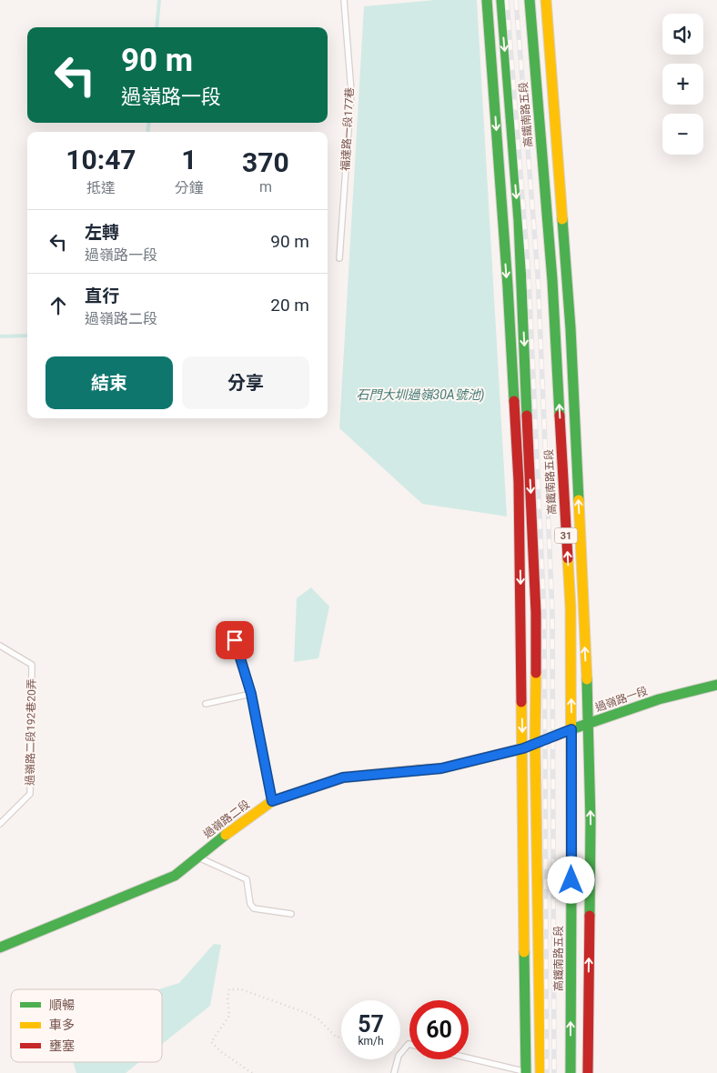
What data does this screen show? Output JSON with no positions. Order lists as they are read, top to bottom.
{
  "streets": {
    "main road": [
      "高鐵南路五段",
      "31",
      "過嶺路一段",
      "過嶺路二段"
    ],
    "lane": ["福達路一段177巷", "過嶺路二段192巷20弄"]
  },
  "crossings": [
    ["高鐵南路五段", "過嶺路一段"],
    ["高鐵南路五段", "過嶺路二段"],
    ["31", "過嶺路一段"],
    ["過嶺路一段", "過嶺路二段"]
  ],
  "water": ["石門大圳過嶺30A號池)"],
  "legend": ["順暢", "車多", "壅塞"],
  "page": {
    "map_buttons": ["+", "−"],
    "turn": ["90 m", "過嶺路一段"],
    "eta": [
      "10:47",
      "抵達",
      "1",
      "分鐘",
      "370",
      "m"
    ],
    "list": [
      {
        "name": "左轉",
        "note": "過嶺路一段",
        "value": "90 m"
      },
      {
        "name": "直行",
        "note": "過嶺路二段",
        "value": "20 m"
      }
    ],
    "buttons": ["結束", "分享"],
    "speed": "57 km/h",
    "limit": "60"
  }
}
